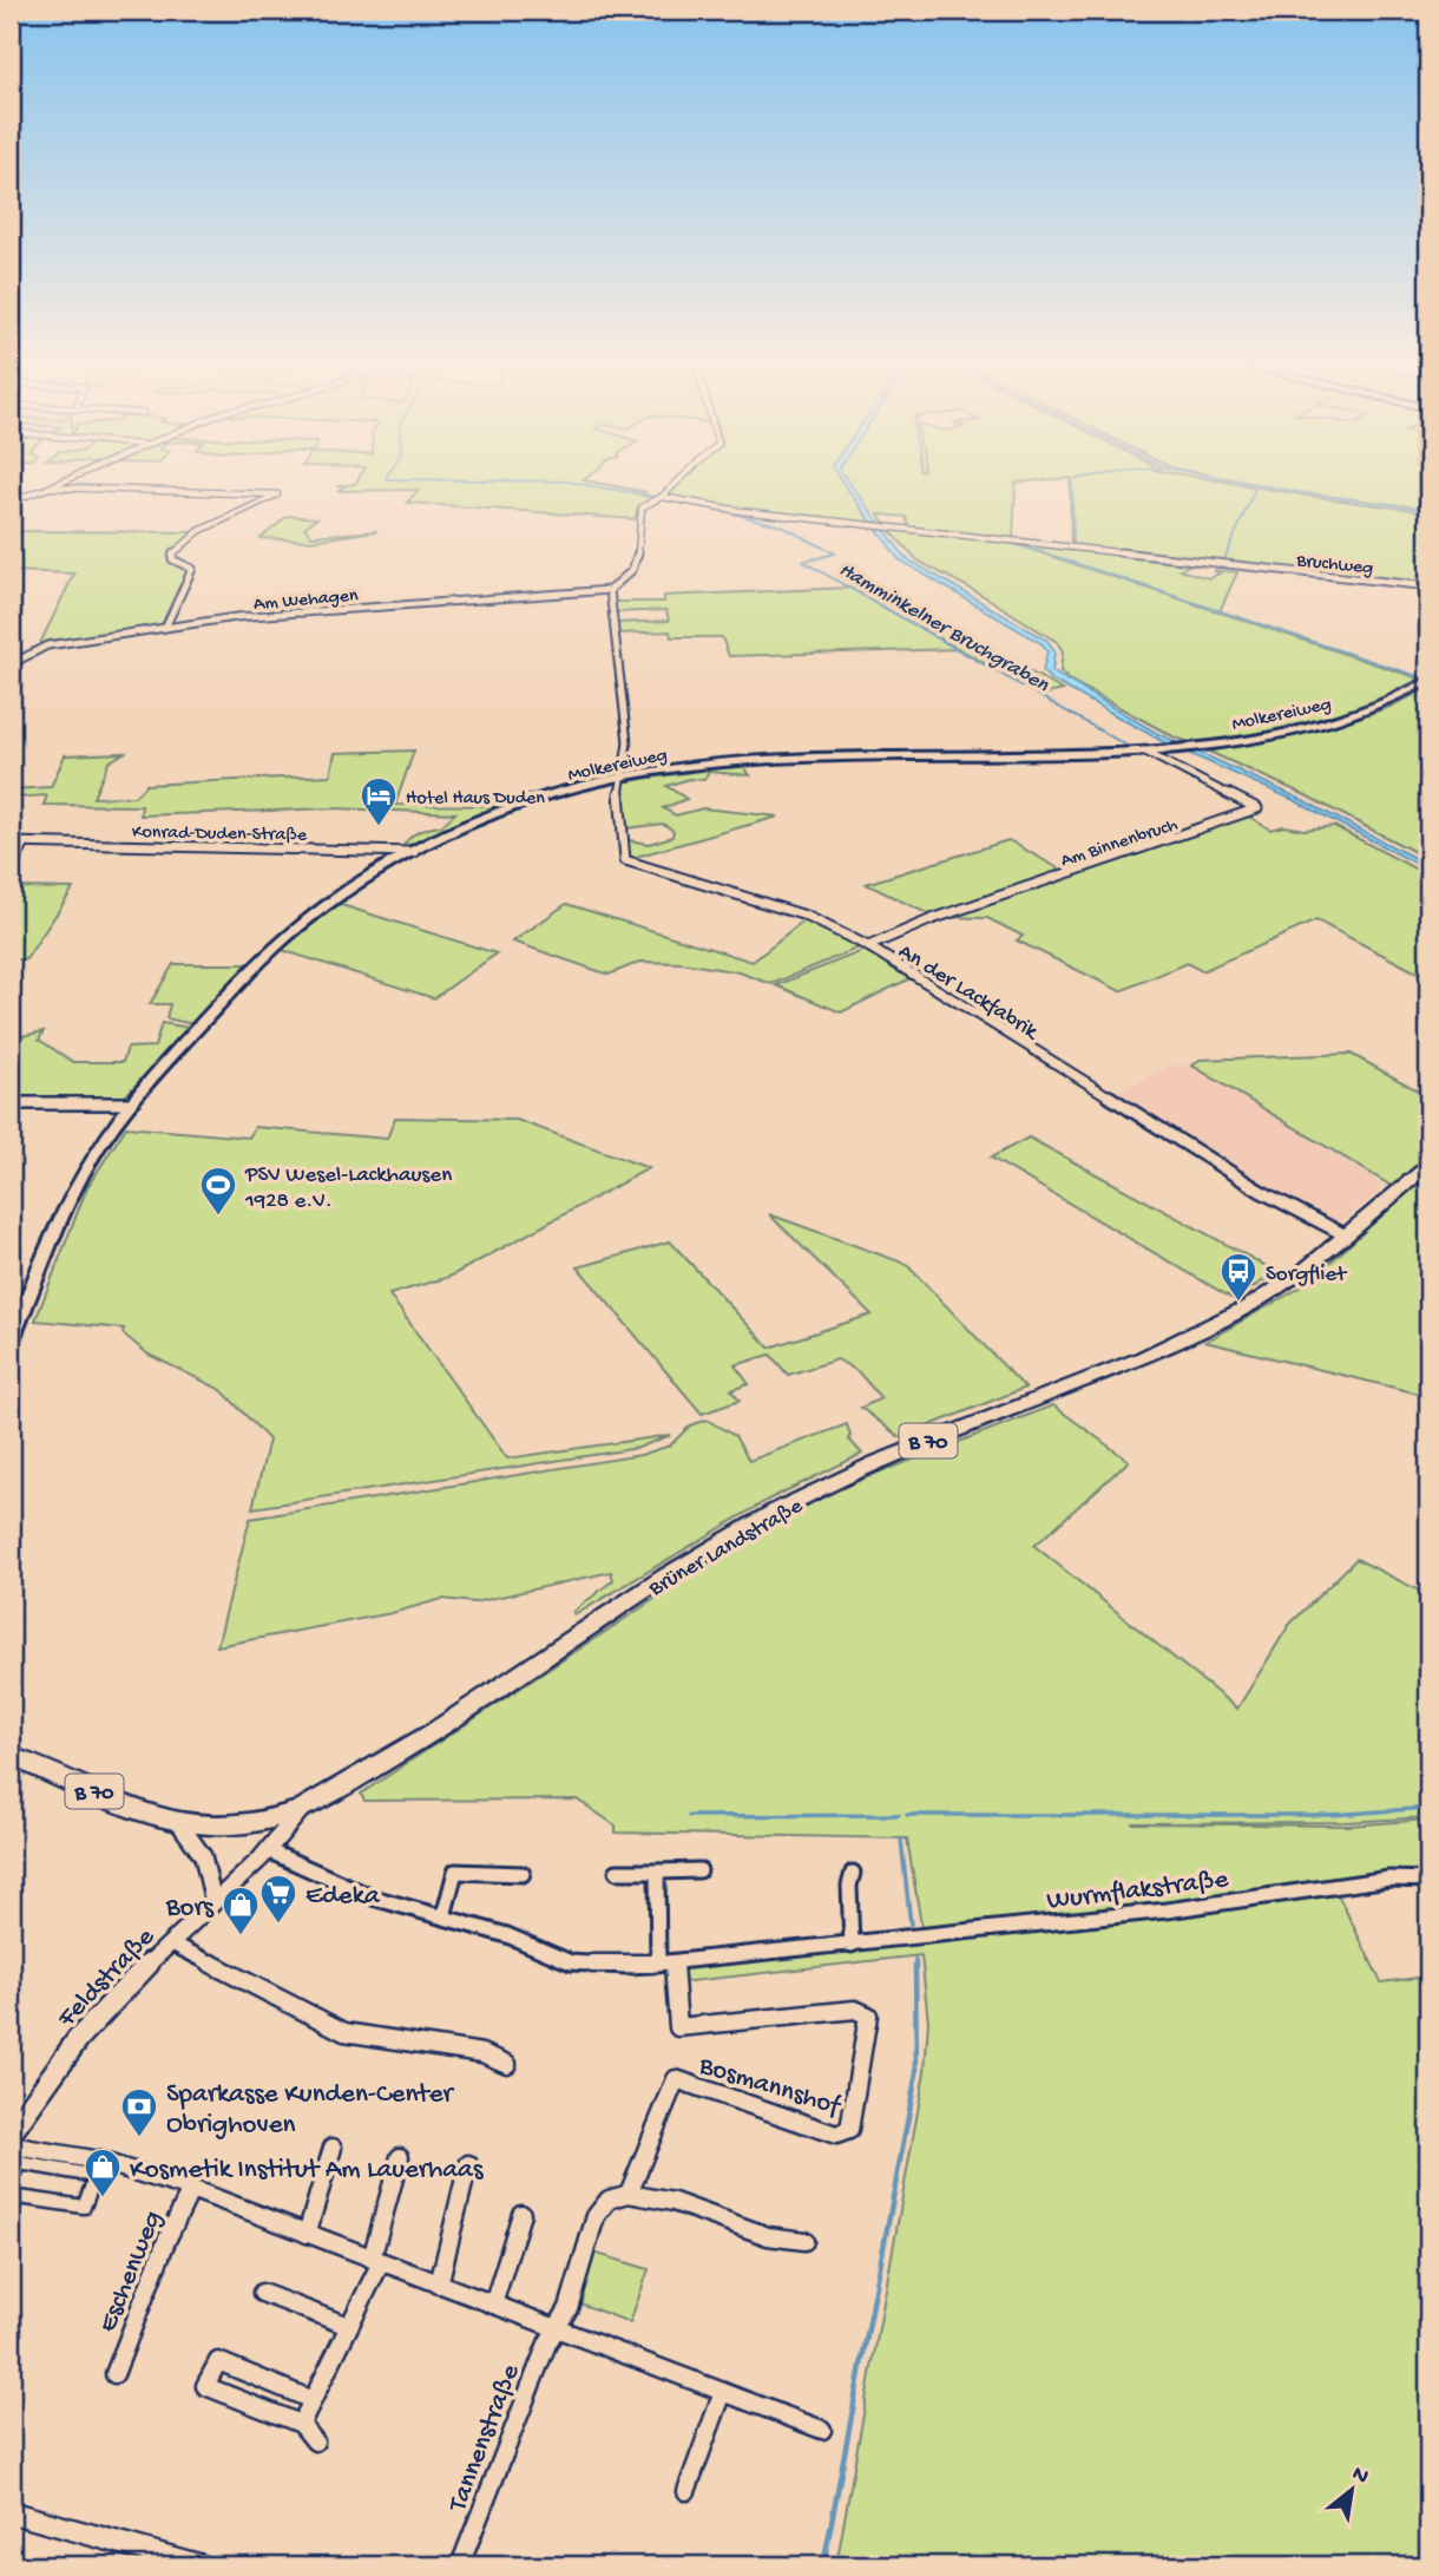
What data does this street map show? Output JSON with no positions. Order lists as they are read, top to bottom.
{
  "streets": {
    "main road": ["Molkereiweg", "B 70", "Brüner Landstraße"],
    "street": [
      "Bruchweg",
      "Am Wehagen",
      "Konrad-Duden-Straße",
      "Am Binnenbruch",
      "An der Lackfabrik",
      "Wurmflakstraße",
      "Feldstraße",
      "Bosmannshof",
      "Eschenweg",
      "Tannenstraße"
    ]
  },
  "crossings": [
    ["Molkereiweg", "Konrad-Duden-Straße"],
    ["Molkereiweg", "Am Binnenbruch"],
    ["Molkereiweg", "An der Lackfabrik"],
    ["Am Binnenbruch", "An der Lackfabrik"],
    ["An der Lackfabrik", "Brüner Landstraße"],
    ["Brüner Landstraße", "Feldstraße"],
    ["Wurmflakstraße", "Feldstraße"],
    ["Wurmflakstraße", "Bosmannshof"],
    ["Bosmannshof", "Tannenstraße"]
  ],
  "water": ["Hamminkelner Bruchgraben"],
  "places": {
    "hotel": ["Hotel Haus Duden"],
    "sports": ["PSV Wesel-Lackhausen 1928 e.V."],
    "bus stop": ["Sorgfliet"],
    "supermarket": ["Edeka"],
    "shop": ["Bors", "Kosmetik Institut Am Lauerhaas"],
    "bank": ["Sparkasse Kunden-Center Obrighoven"]
  },
  "north": "top right"
}
